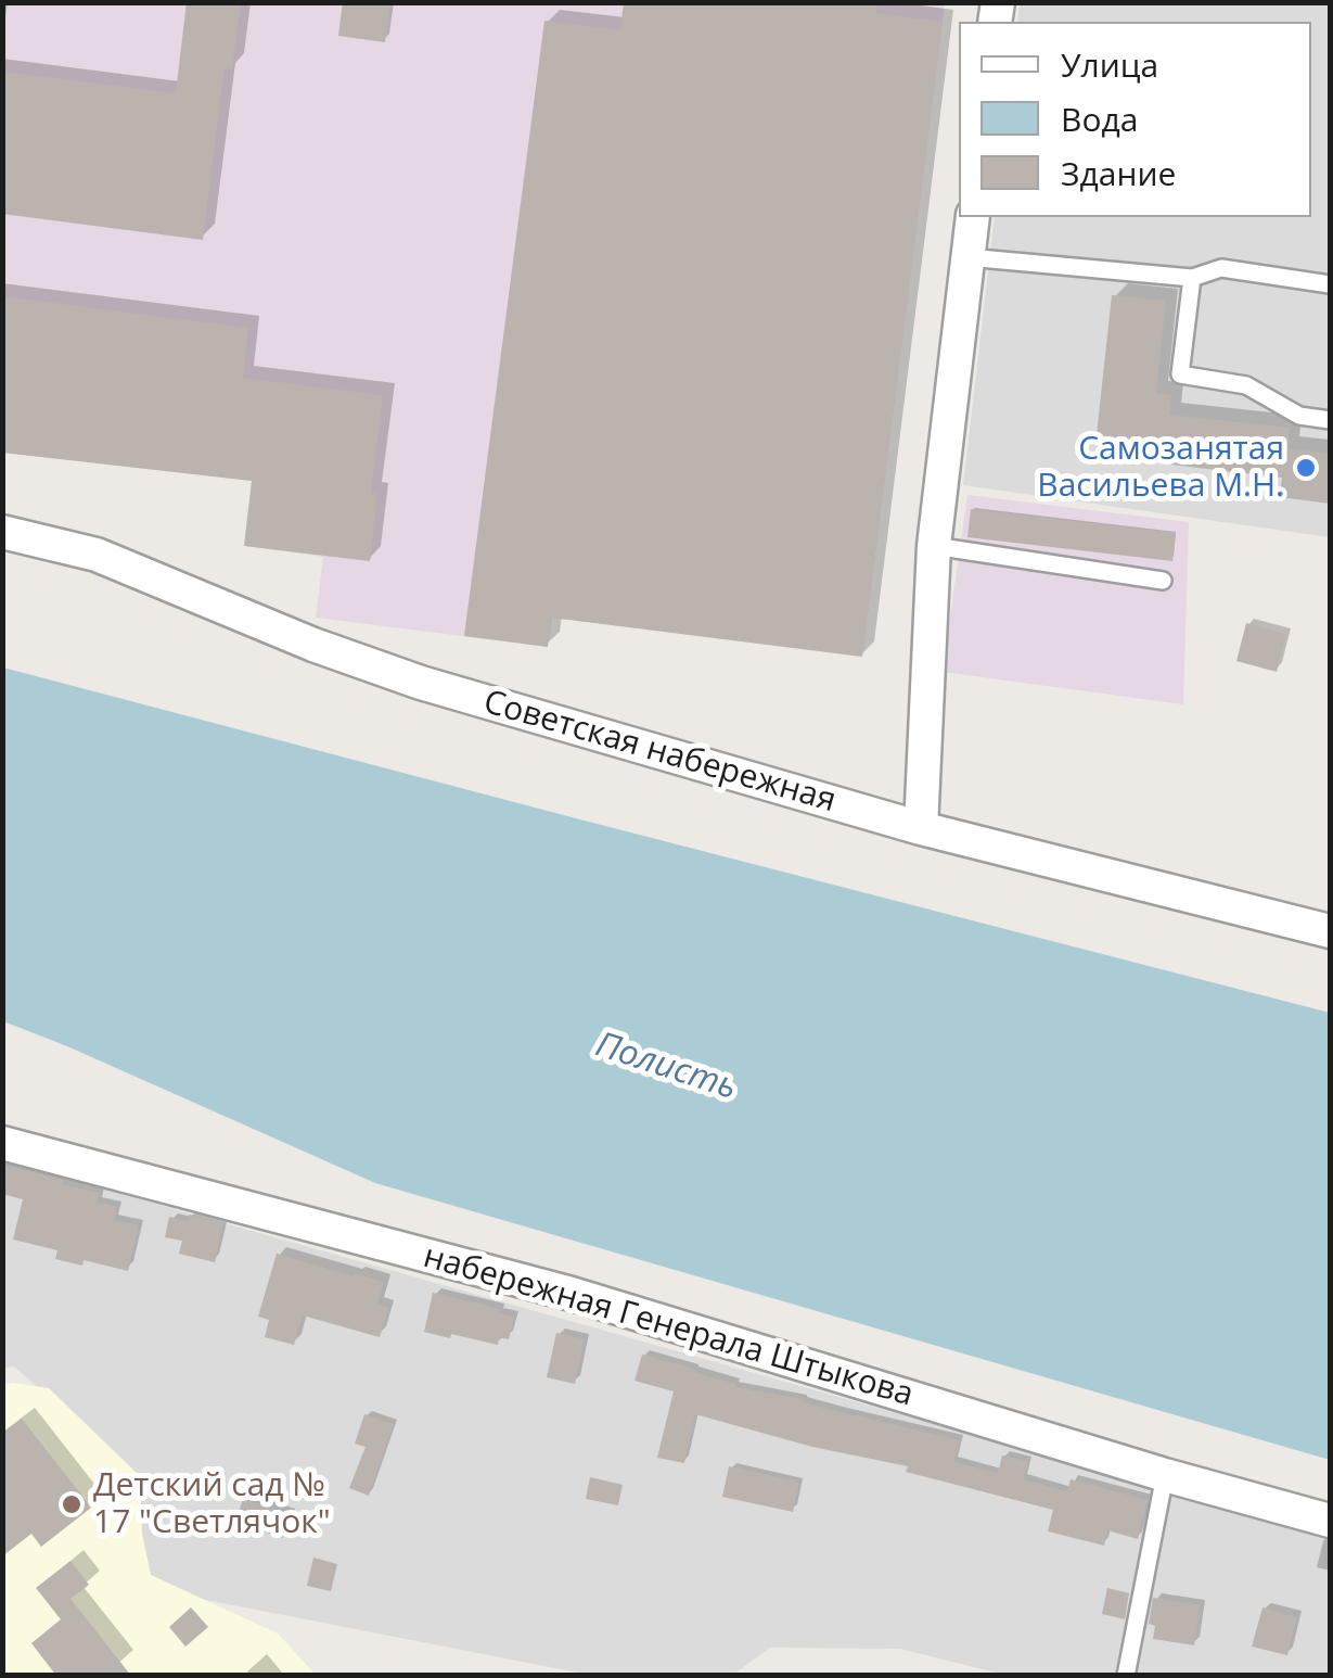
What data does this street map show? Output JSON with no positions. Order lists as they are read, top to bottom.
{
  "streets": {
    "street": ["Советская набережная", "набережная Генерала Штыкова"]
  },
  "water": ["Полисть"],
  "places": ["Самозанятая Васильева М.Н.", "Детский сад № 17 \"Светлячок\""],
  "legend": ["Улица", "Вода", "Здание"]
}
